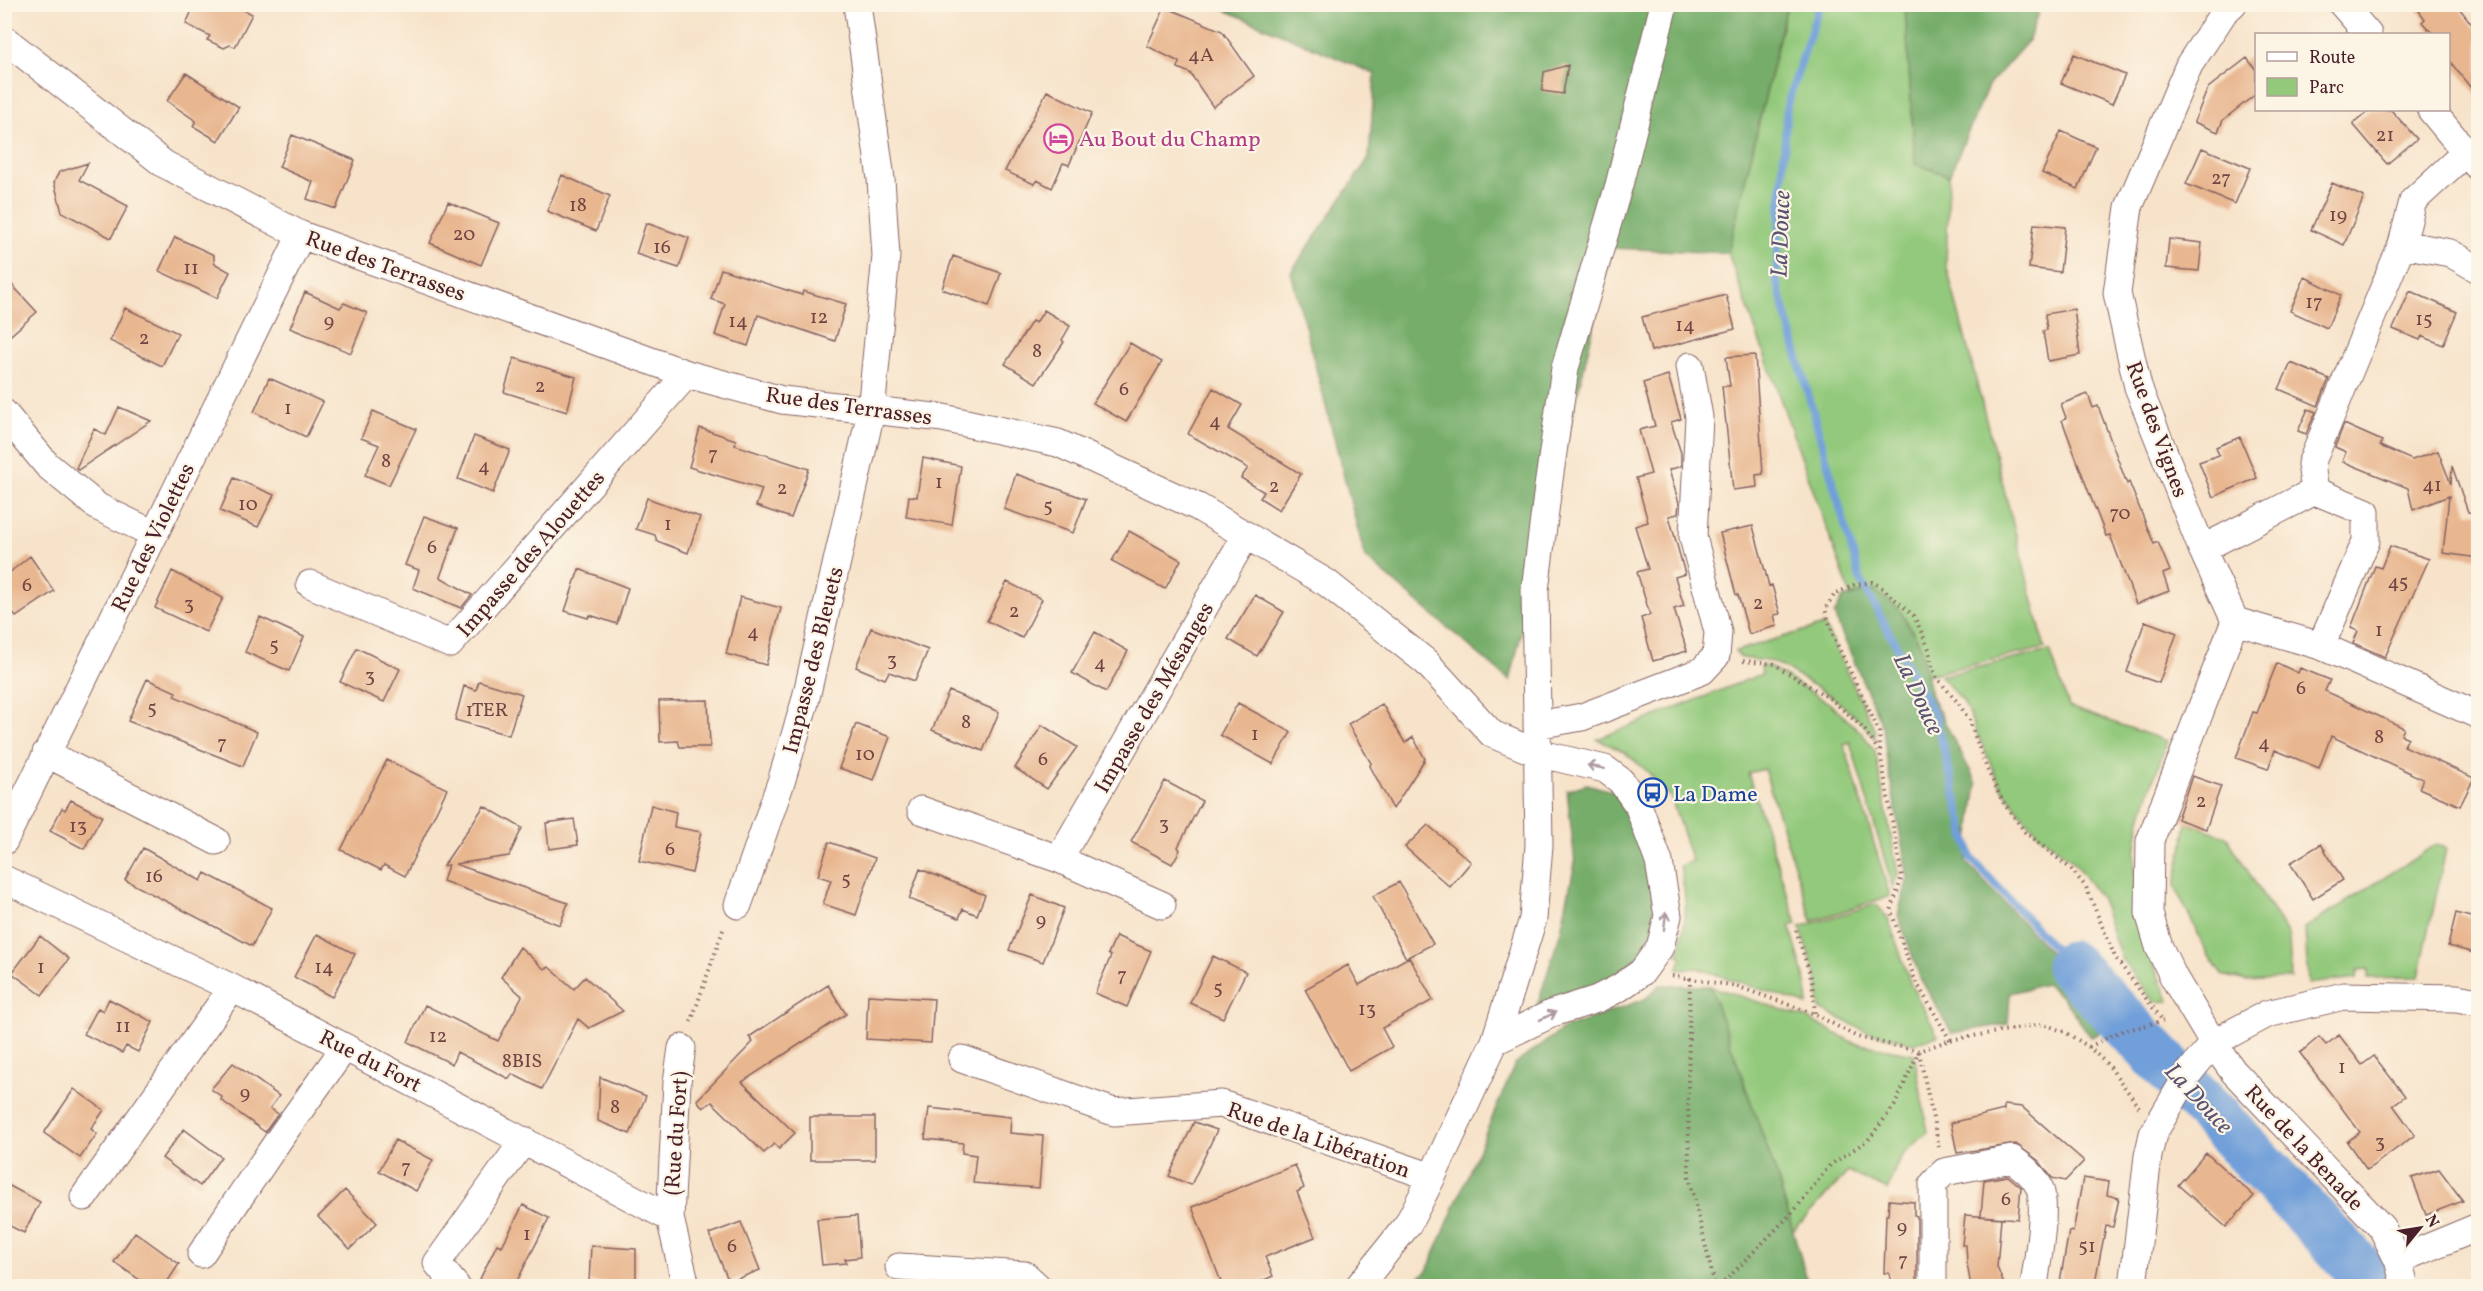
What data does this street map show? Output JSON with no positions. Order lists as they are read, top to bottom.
{
  "streets": {
    "street": [
      "Rue des Terrasses",
      "Rue des Vignes",
      "Rue des Violettes",
      "Impasse des Alouettes",
      "Impasse des Bleuets",
      "Impasse des Mésanges",
      "Rue du Fort",
      "(Rue du Fort)",
      "Rue de la Libération",
      "Rue de la Benade"
    ]
  },
  "crossings": [
    ["Rue des Terrasses", "Rue des Violettes"],
    ["Rue des Terrasses", "Impasse des Alouettes"],
    ["Rue des Terrasses", "Impasse des Bleuets"],
    ["Rue des Terrasses", "Impasse des Mésanges"],
    ["Rue des Terrasses", "Rue de la Libération"],
    ["Rue du Fort", "(Rue du Fort)"]
  ],
  "water": ["La Douce"],
  "places": {
    "hotel": ["Au Bout du Champ"],
    "bus stop": ["La Dame"]
  },
  "house_numbers": [
    "4A",
    "21",
    "27",
    "18",
    "19",
    "20",
    "16",
    "11",
    "17",
    "12",
    "15",
    "9",
    "14",
    "14",
    "2",
    "8",
    "2",
    "6",
    "1",
    "4",
    "7",
    "8",
    "4",
    "1",
    "41",
    "2",
    "2",
    "10",
    "5",
    "70",
    "1",
    "6",
    "45",
    "6",
    "2",
    "3",
    "2",
    "1",
    "4",
    "5",
    "3",
    "4",
    "3",
    "6",
    "5",
    "1TER",
    "8",
    "1",
    "8",
    "7",
    "4",
    "10",
    "6",
    "2",
    "3",
    "13",
    "6",
    "16",
    "5",
    "9",
    "1",
    "14",
    "7",
    "5",
    "13",
    "11",
    "12",
    "8BIS",
    "1",
    "9",
    "8",
    "3",
    "7",
    "6",
    "9",
    "1",
    "6",
    "51",
    "7"
  ],
  "legend": ["Route", "Parc"],
  "north": "top right"
}
